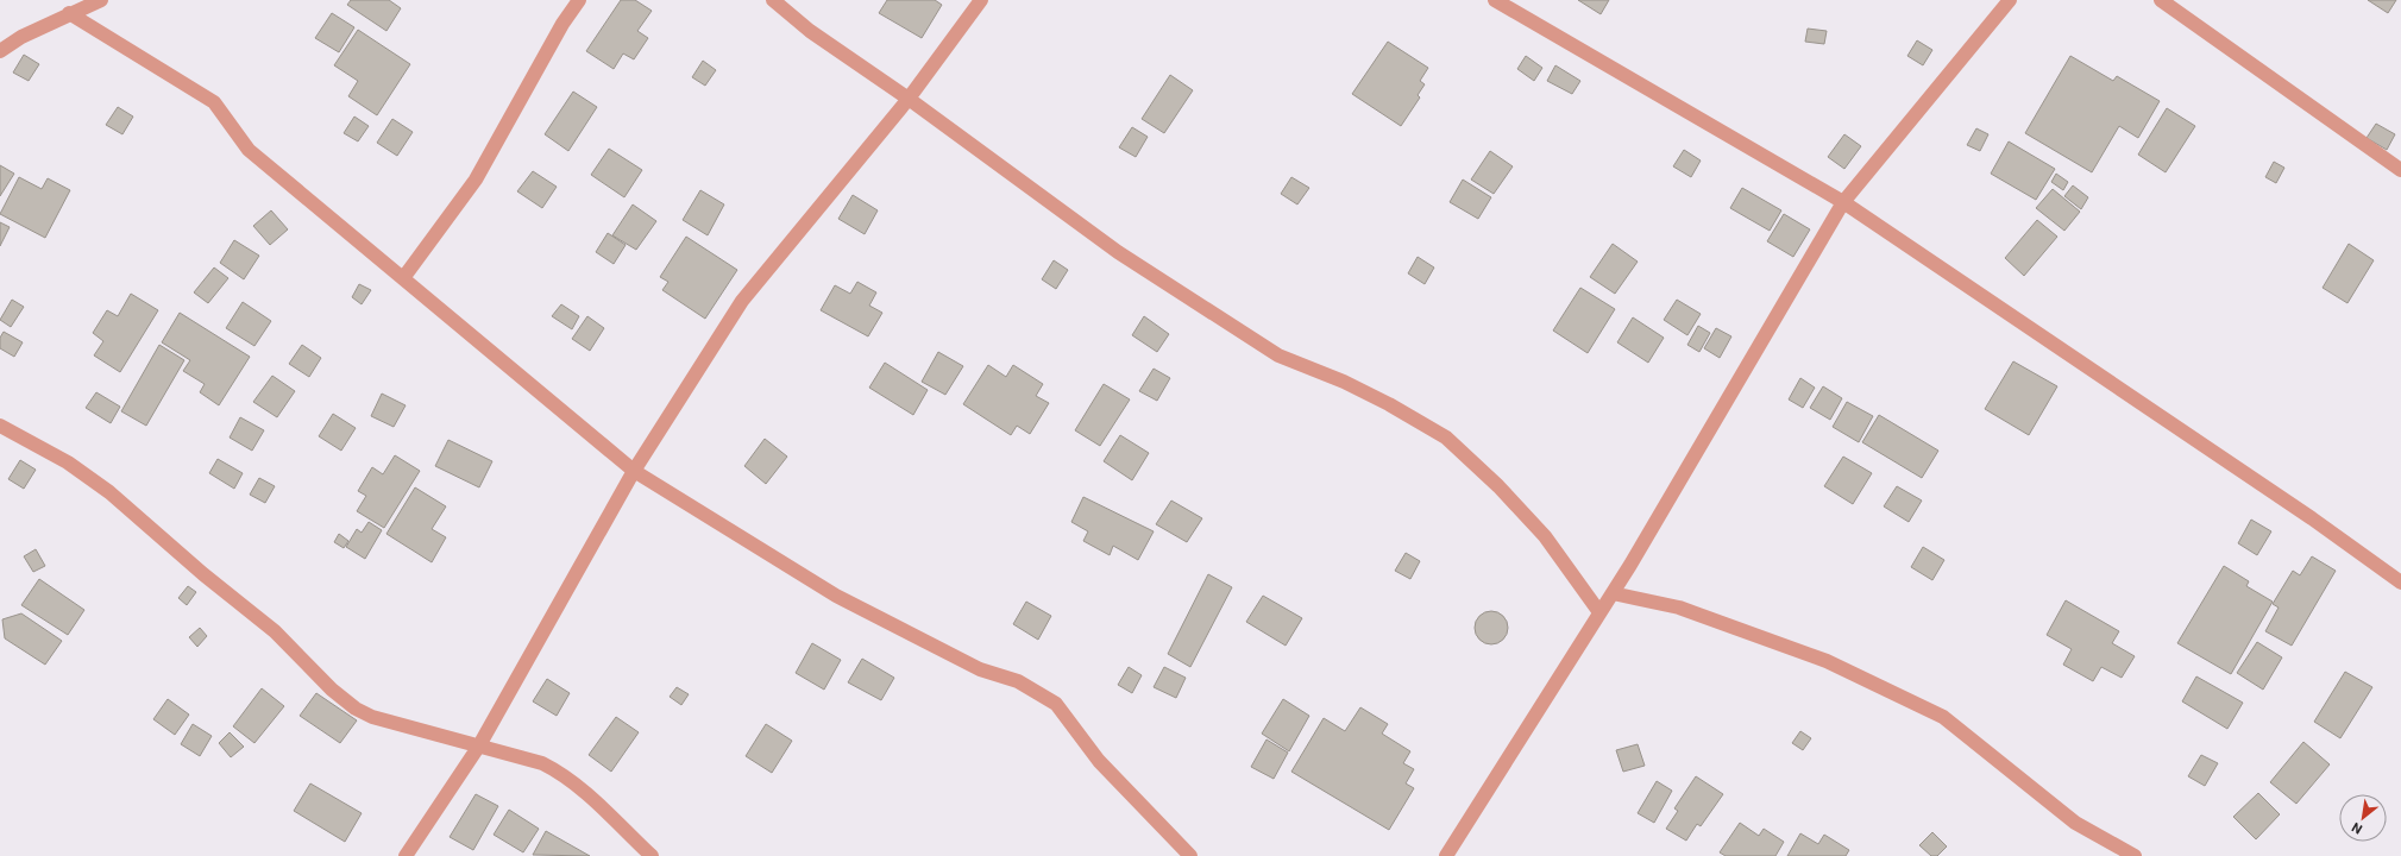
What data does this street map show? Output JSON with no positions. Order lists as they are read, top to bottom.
{
  "north": "bottom left"
}
